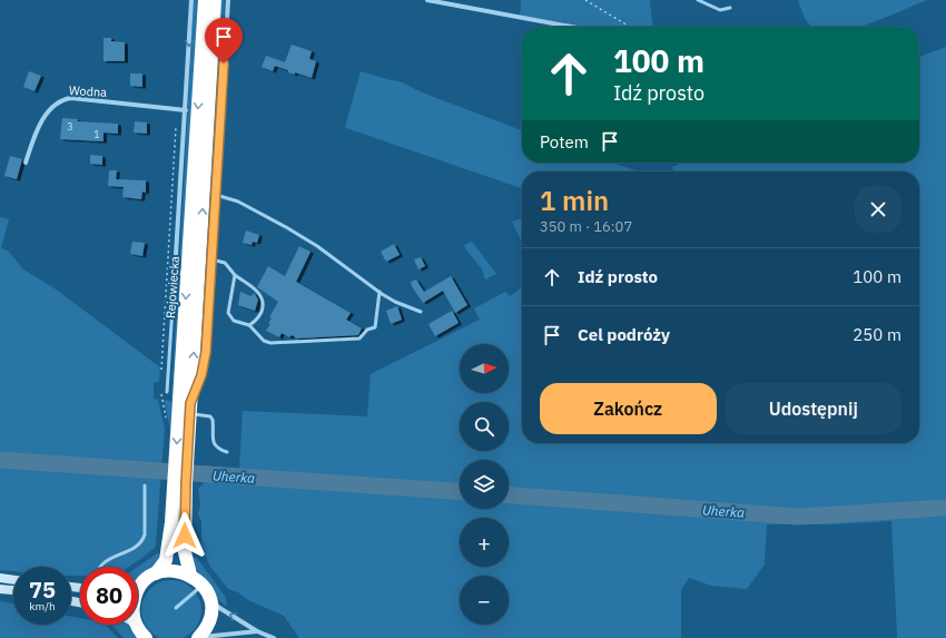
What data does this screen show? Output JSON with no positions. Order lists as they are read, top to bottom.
{
  "streets": {
    "highway": ["Rejowiecka"],
    "street": ["Wodna"]
  },
  "water": ["Uherka"],
  "house_numbers": ["3", "1"],
  "north": "right",
  "page": {
    "turn": ["100 m", "Idź prosto"],
    "then": "Potem",
    "heading": ["1 min", "350 m · 16:07"],
    "list": [
      {
        "name": "Idź prosto",
        "value": "100 m"
      },
      {
        "name": "Cel podróży",
        "value": "250 m"
      }
    ],
    "map_buttons": ["+", "−"],
    "buttons": ["Zakończ", "Udostępnij"],
    "speed": "75 km/h",
    "limit": "80"
  }
}
